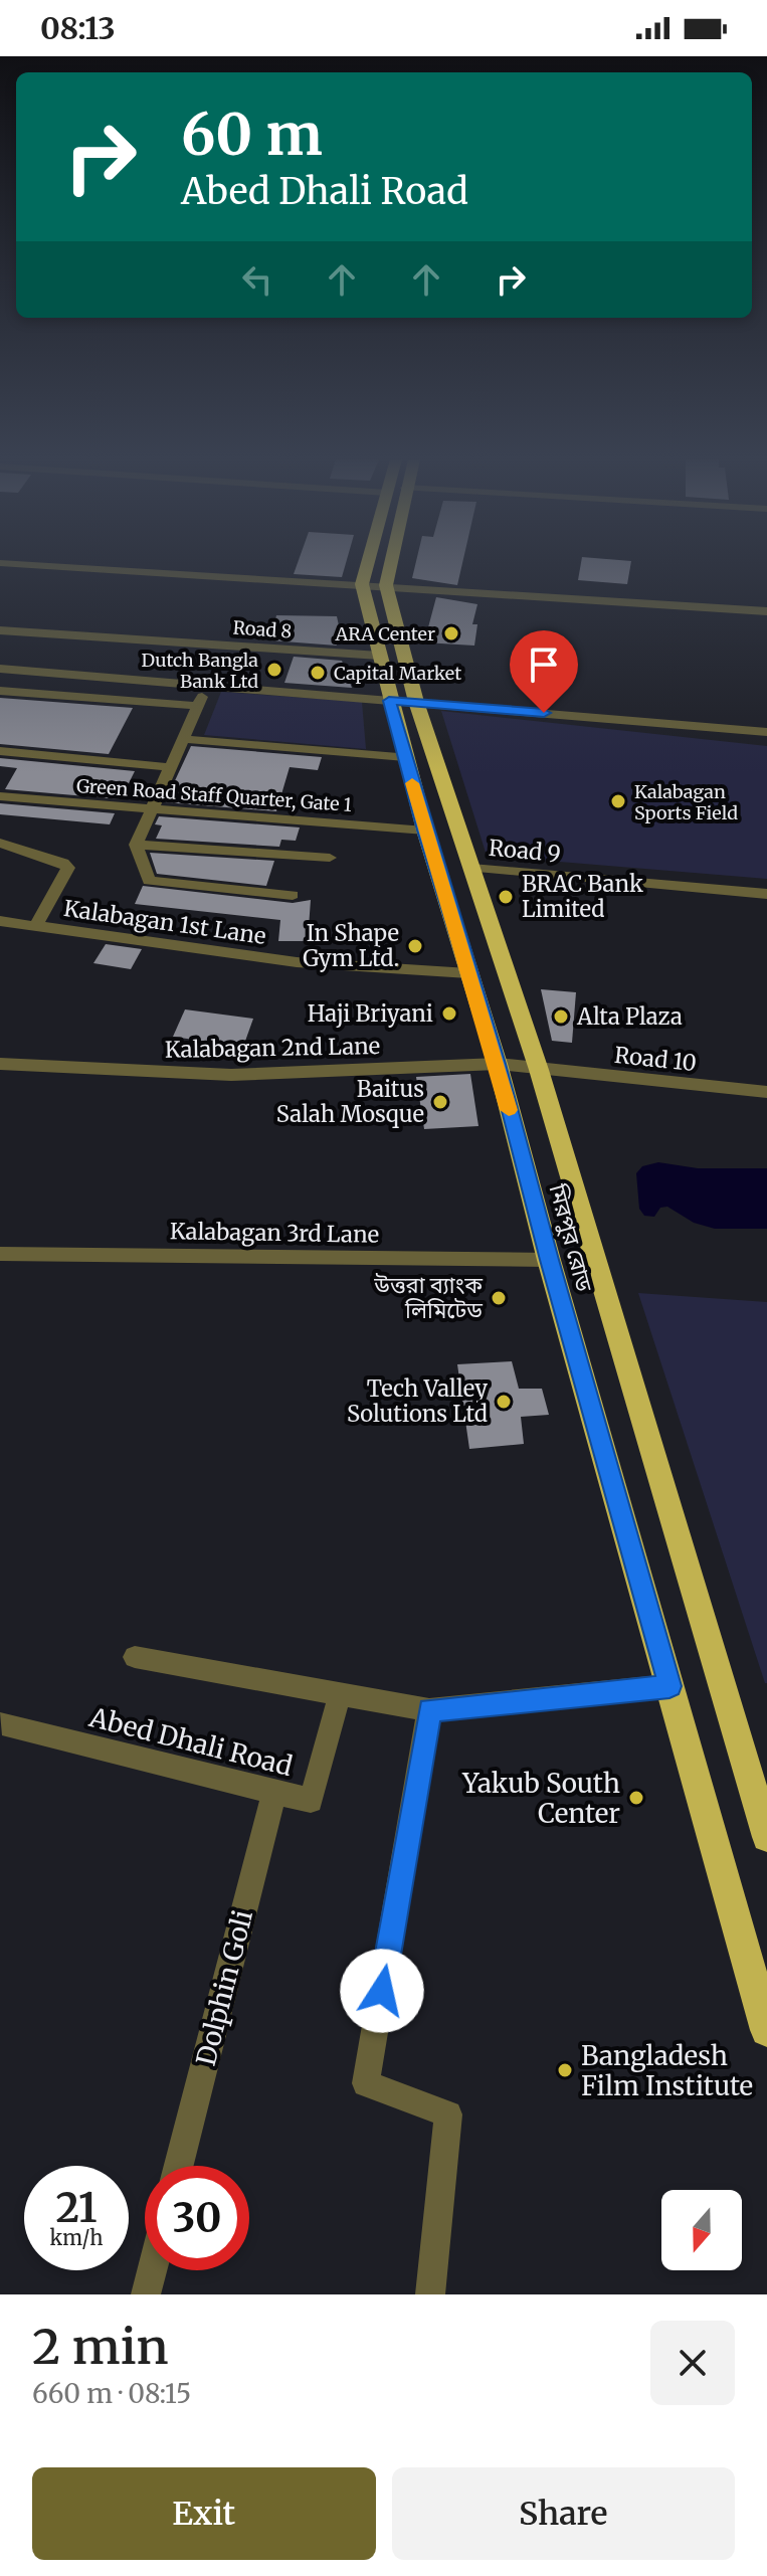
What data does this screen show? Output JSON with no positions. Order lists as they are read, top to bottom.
{
  "streets": {
    "highway": ["মিরপুর রোড"],
    "street": [
      "Road 8",
      "Green Road Staff Quarter, Gate 1",
      "Road 9",
      "Kalabagan 1st Lane",
      "Kalabagan 2nd Lane",
      "Road 10",
      "Kalabagan 3rd Lane",
      "Abed Dhali Road",
      "Dolphin Goli"
    ]
  },
  "crossings": [
    ["Road 8", "মিরপুর রোড"],
    ["Green Road Staff Quarter, Gate 1", "মিরপুর রোড"],
    ["Road 9", "মিরপুর রোড"],
    ["Kalabagan 1st Lane", "মিরপুর রোড"],
    ["Kalabagan 2nd Lane", "Road 10"],
    ["Kalabagan 2nd Lane", "মিরপুর রোড"],
    ["Road 10", "মিরপুর রোড"],
    ["Kalabagan 3rd Lane", "মিরপুর রোড"],
    ["Abed Dhali Road", "Dolphin Goli"]
  ],
  "places": [
    "ARA Center",
    "Dutch Bangla Bank Ltd",
    "Capital Market",
    "Kalabagan Sports Field",
    "BRAC Bank Limited",
    "In Shape Gym Ltd.",
    "Haji Briyani",
    "Alta Plaza",
    "Baitus Salah Mosque",
    "উত্তরা ব্যাংক লিমিটেড",
    "Tech Valley Solutions Ltd",
    "Yakub South Center",
    "Bangladesh Film Institute"
  ],
  "north": "bottom",
  "page": {
    "status": "08:13",
    "turn": ["60 m", "Abed Dhali Road"],
    "speed": "21 km/h",
    "limit": "30",
    "heading": ["2 min", "660 m · 08:15"],
    "buttons": ["Exit", "Share"]
  }
}
